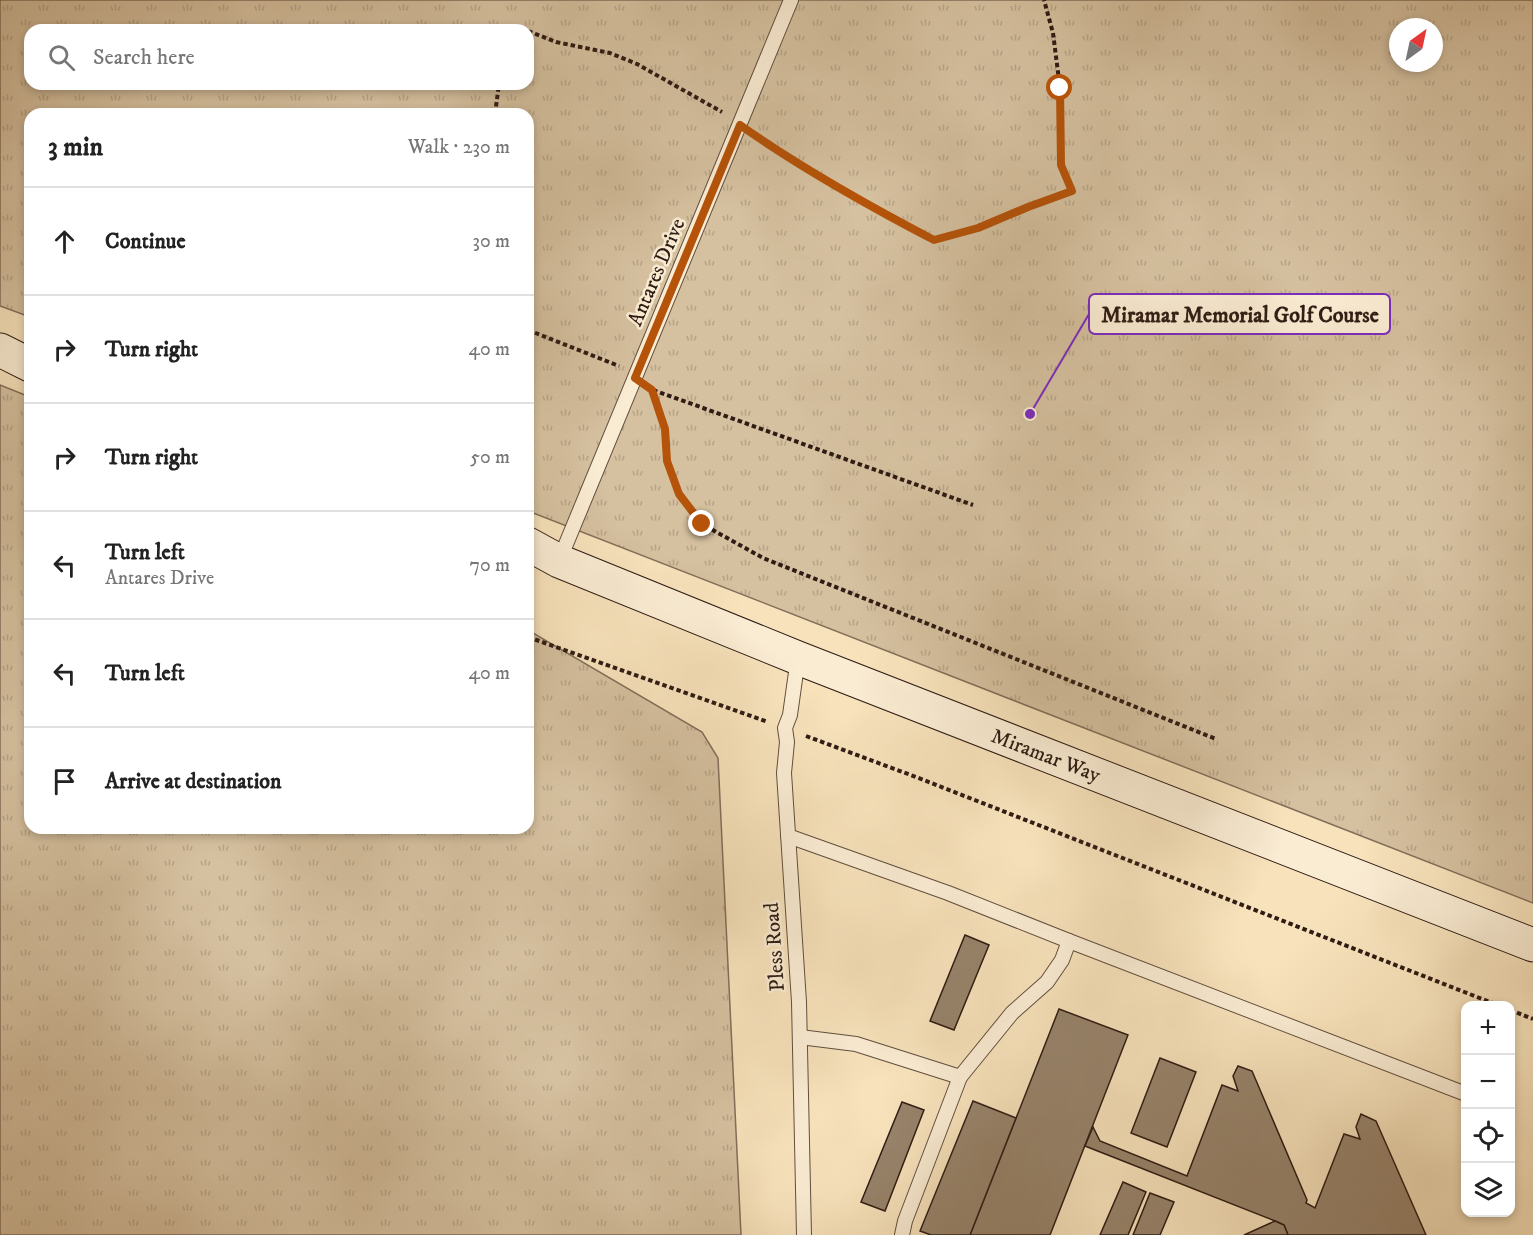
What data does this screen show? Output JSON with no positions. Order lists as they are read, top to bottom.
{
  "streets": {
    "street": ["Miramar Way"],
    "lane": ["Antares Drive", "Pless Road"]
  },
  "crossings": [
    ["Antares Drive", "Miramar Way"],
    ["Miramar Way", "Pless Road"]
  ],
  "places": ["Miramar Memorial Golf Course"],
  "north": "top right",
  "page": {
    "search": "Search here",
    "heading": ["3 min", "Walk · 230 m"],
    "list": [
      ["Continue", "30 m"],
      ["Turn right", "40 m"],
      ["Turn right", "50 m"],
      ["Turn left", "Antares Drive", "70 m"],
      ["Turn left", "40 m"],
      "Arrive at destination"
    ],
    "map_buttons": ["+", "−"]
  }
}
